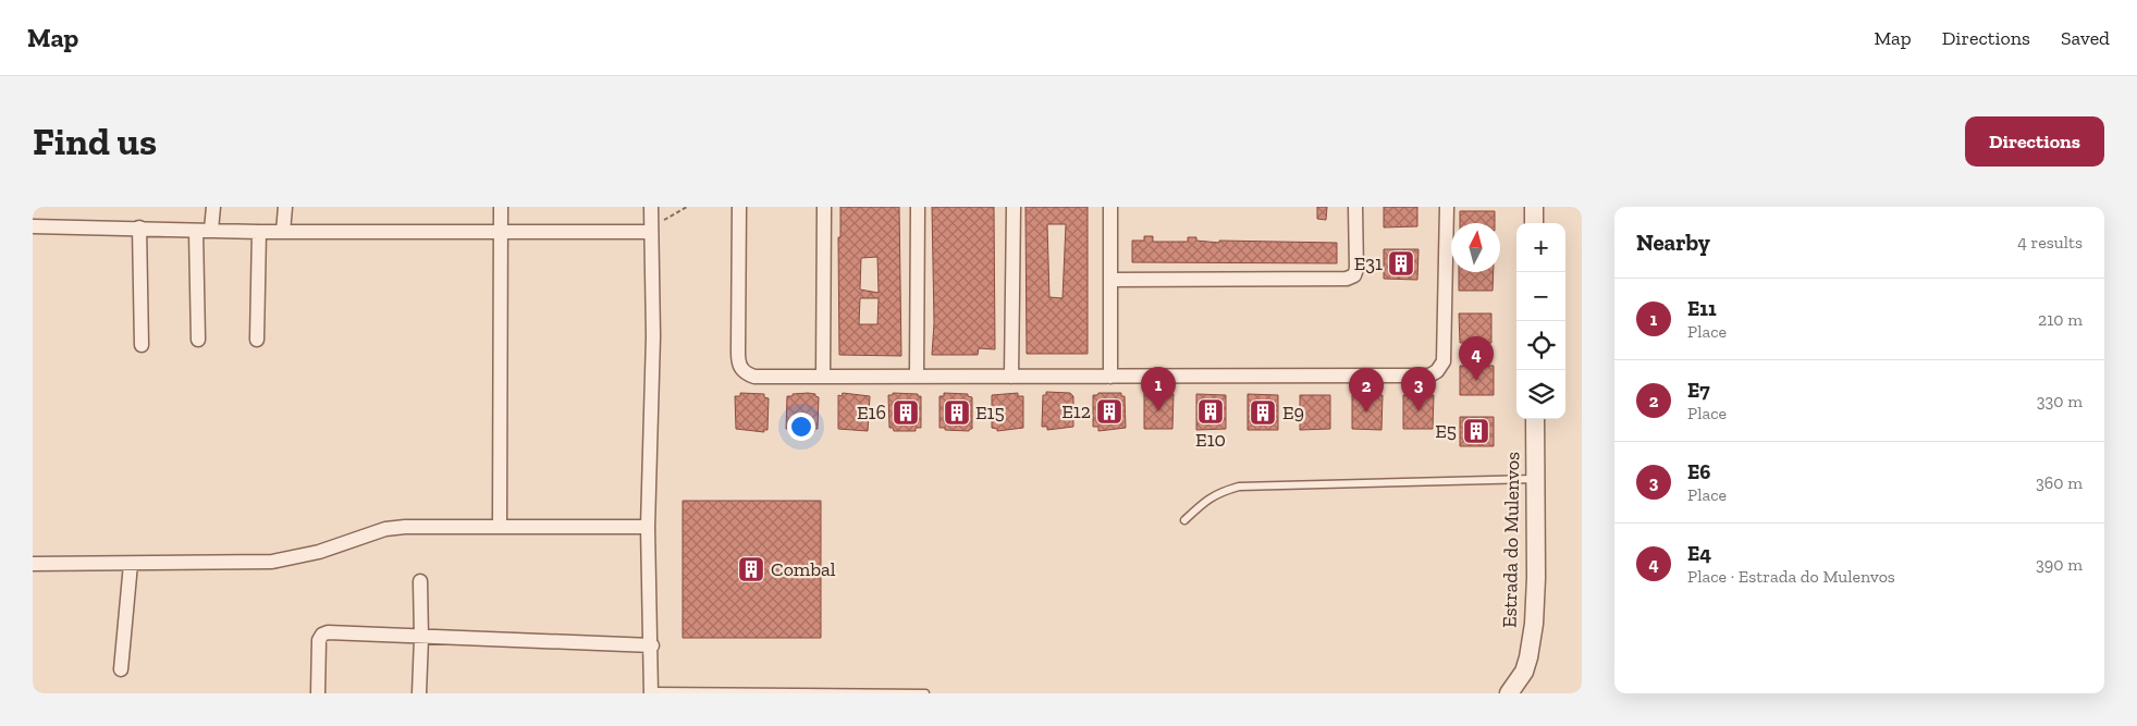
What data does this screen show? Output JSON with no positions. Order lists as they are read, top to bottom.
{
  "streets": {
    "street": ["Estrada do Mulenvos"]
  },
  "places": {
    "building": [
      "E31",
      "E12",
      "E10",
      "E16",
      "E15",
      "E9",
      "E5",
      "Combal"
    ]
  },
  "north": "top",
  "page": {
    "header": "Map",
    "nav": ["Map", "Directions", "Saved"],
    "buttons": "Directions",
    "title": "Find us",
    "heading": ["Nearby", "4 results"],
    "map_buttons": ["+", "−"],
    "list": [
      {
        "mark": "1",
        "name": "E11",
        "note": "Place",
        "value": "210 m"
      },
      {
        "mark": "2",
        "name": "E7",
        "note": "Place",
        "value": "330 m"
      },
      {
        "mark": "3",
        "name": "E6",
        "note": "Place",
        "value": "360 m"
      },
      {
        "mark": "4",
        "name": "E4",
        "note": "Place · Estrada do Mulenvos",
        "value": "390 m"
      }
    ],
    "pins": [
      "4",
      "1",
      "3",
      "2"
    ]
  }
}
